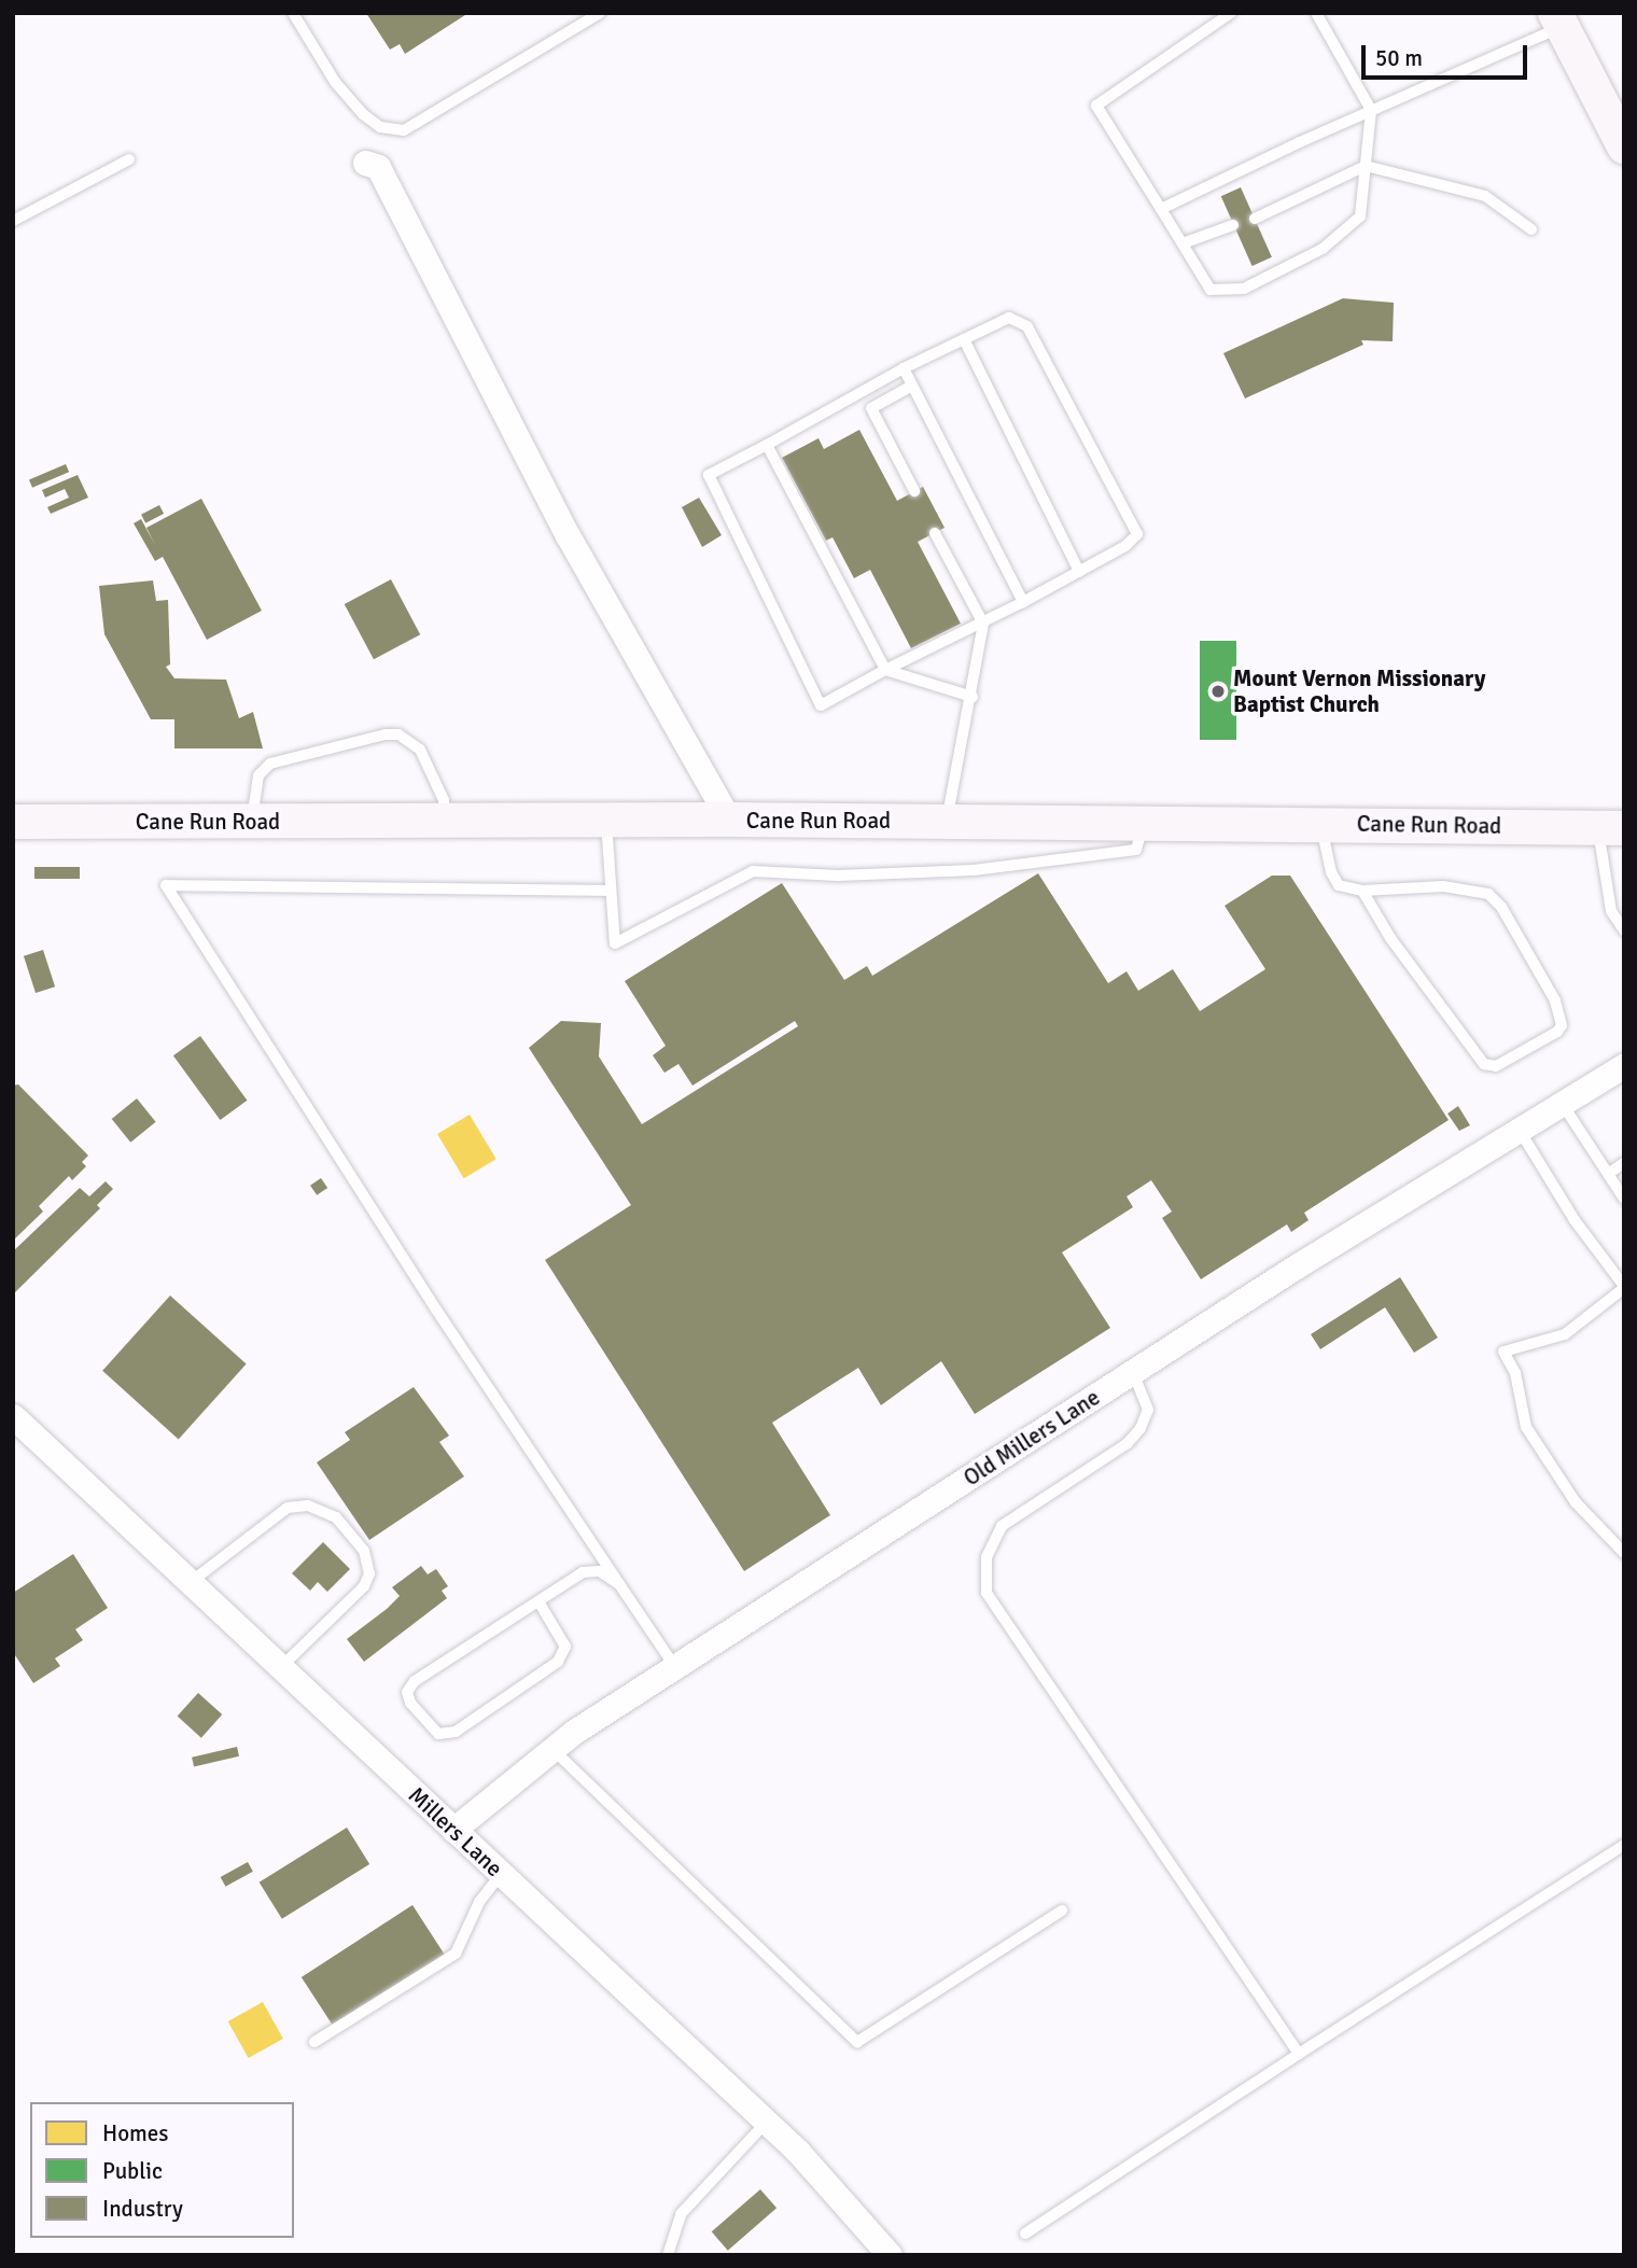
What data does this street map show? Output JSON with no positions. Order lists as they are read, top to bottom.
{
  "streets": {
    "main road": ["Cane Run Road"],
    "street": ["Old Millers Lane", "Millers Lane"]
  },
  "crossings": [
    ["Old Millers Lane", "Millers Lane"]
  ],
  "places": ["Mount Vernon Missionary Baptist Church"],
  "legend": ["Homes", "Public", "Industry"],
  "scale_bar": "50 m"
}
